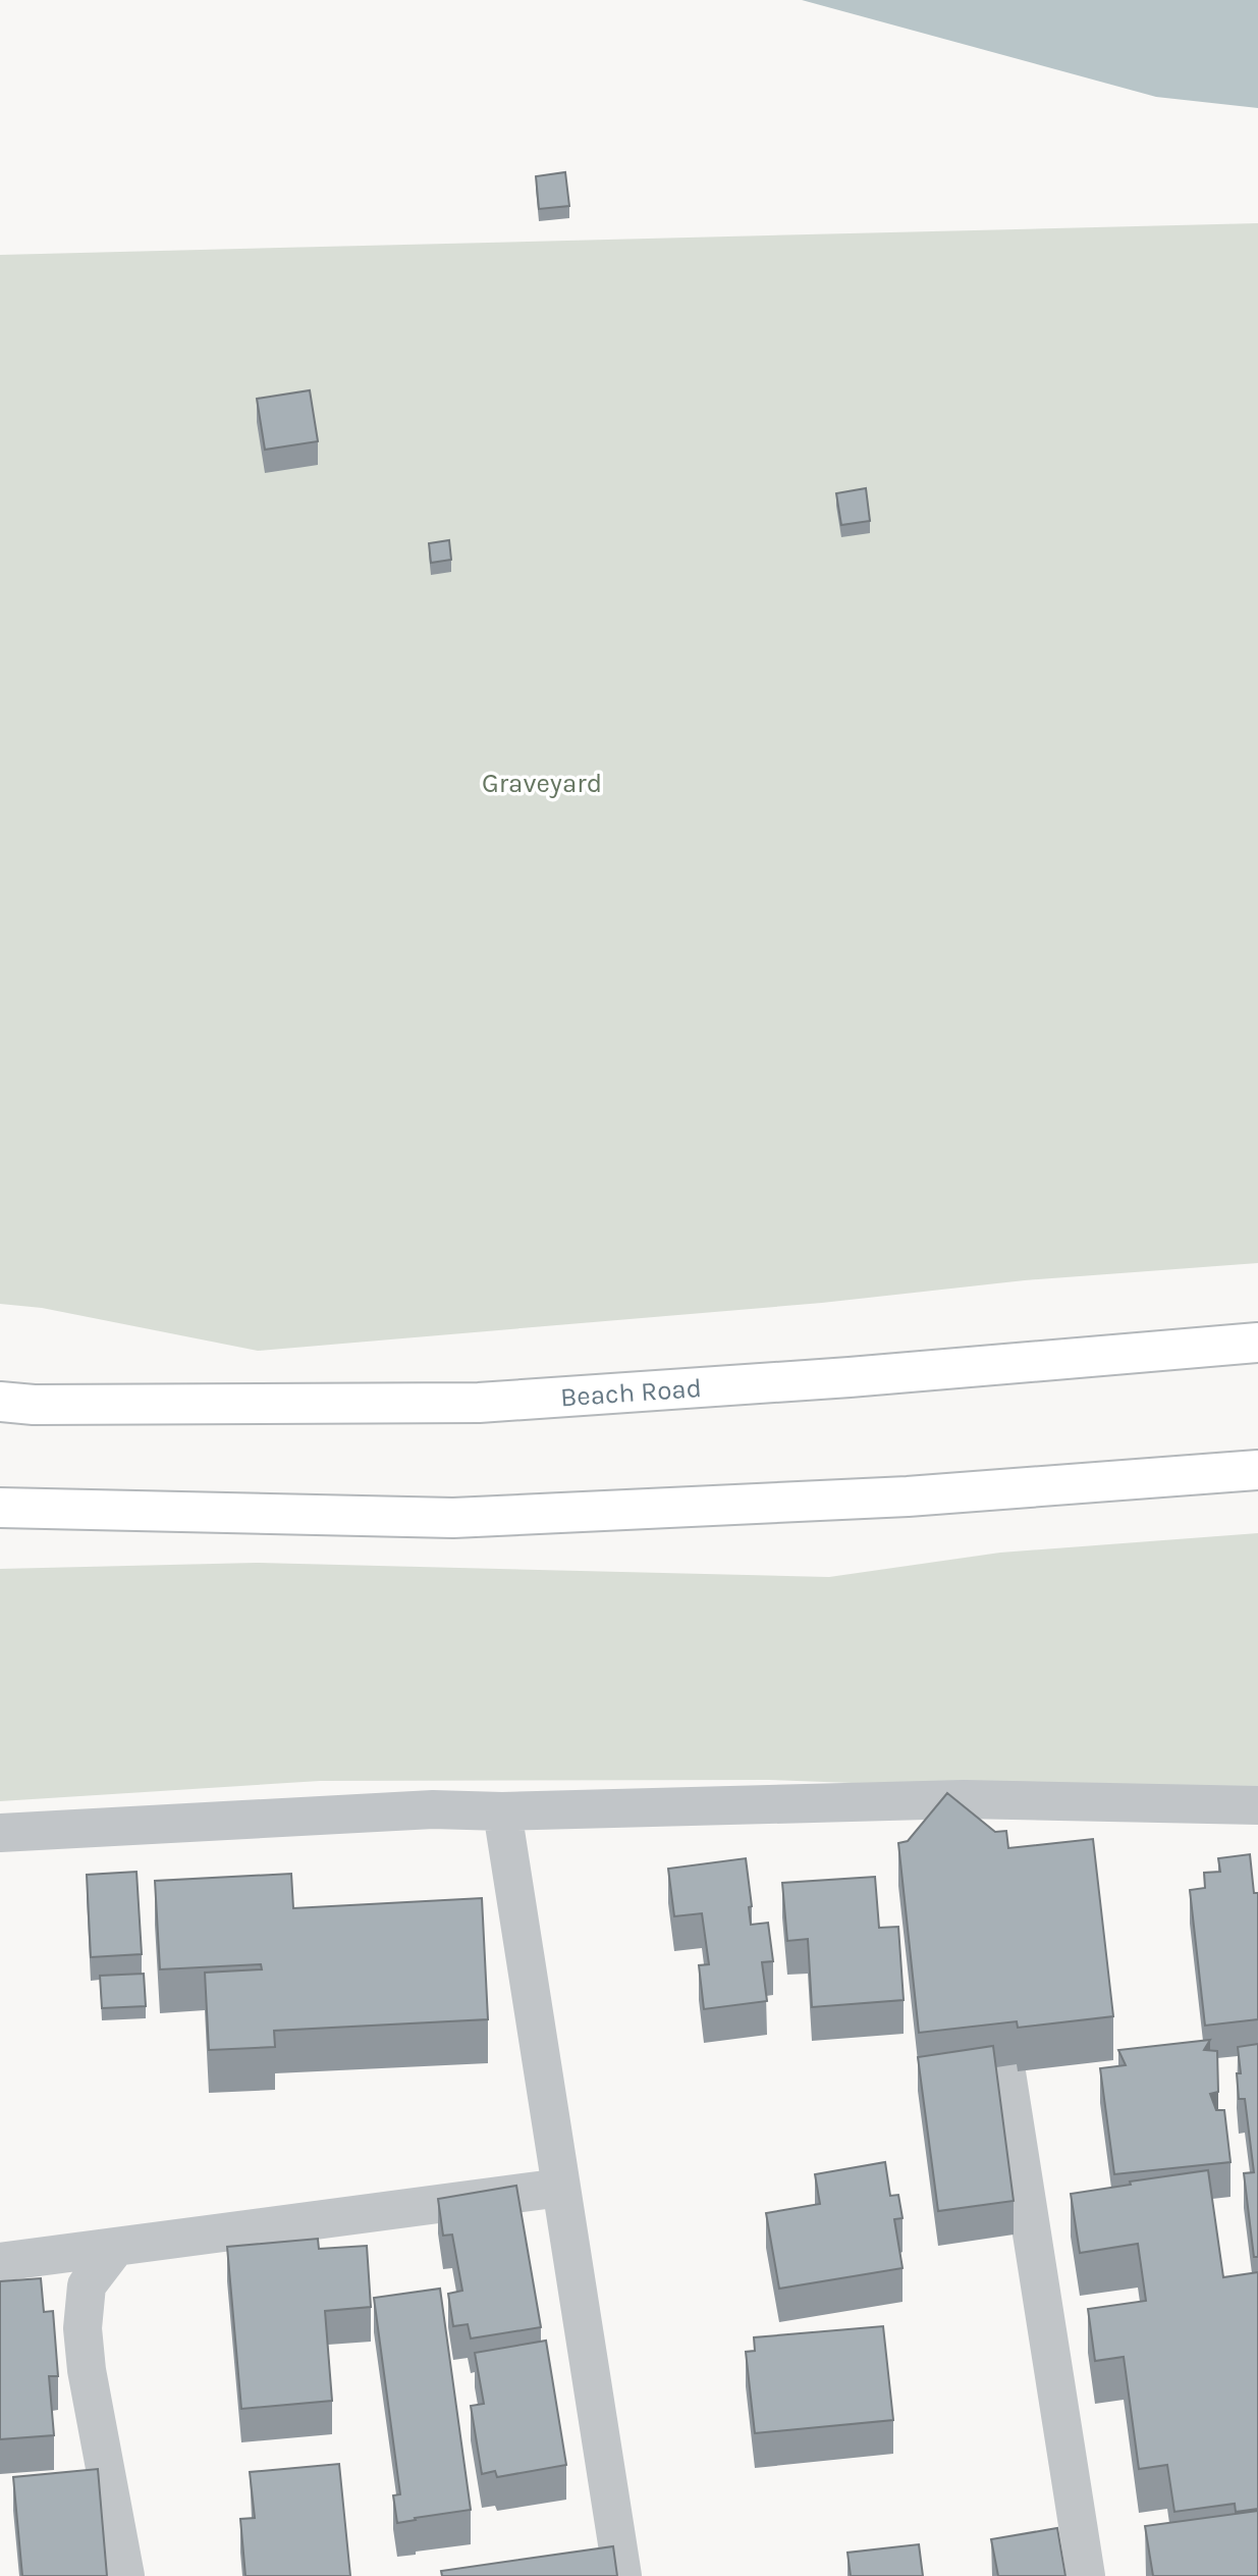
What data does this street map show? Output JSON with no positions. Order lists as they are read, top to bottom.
{
  "streets": {
    "highway": ["Beach Road"]
  },
  "parks": ["Graveyard"]
}
